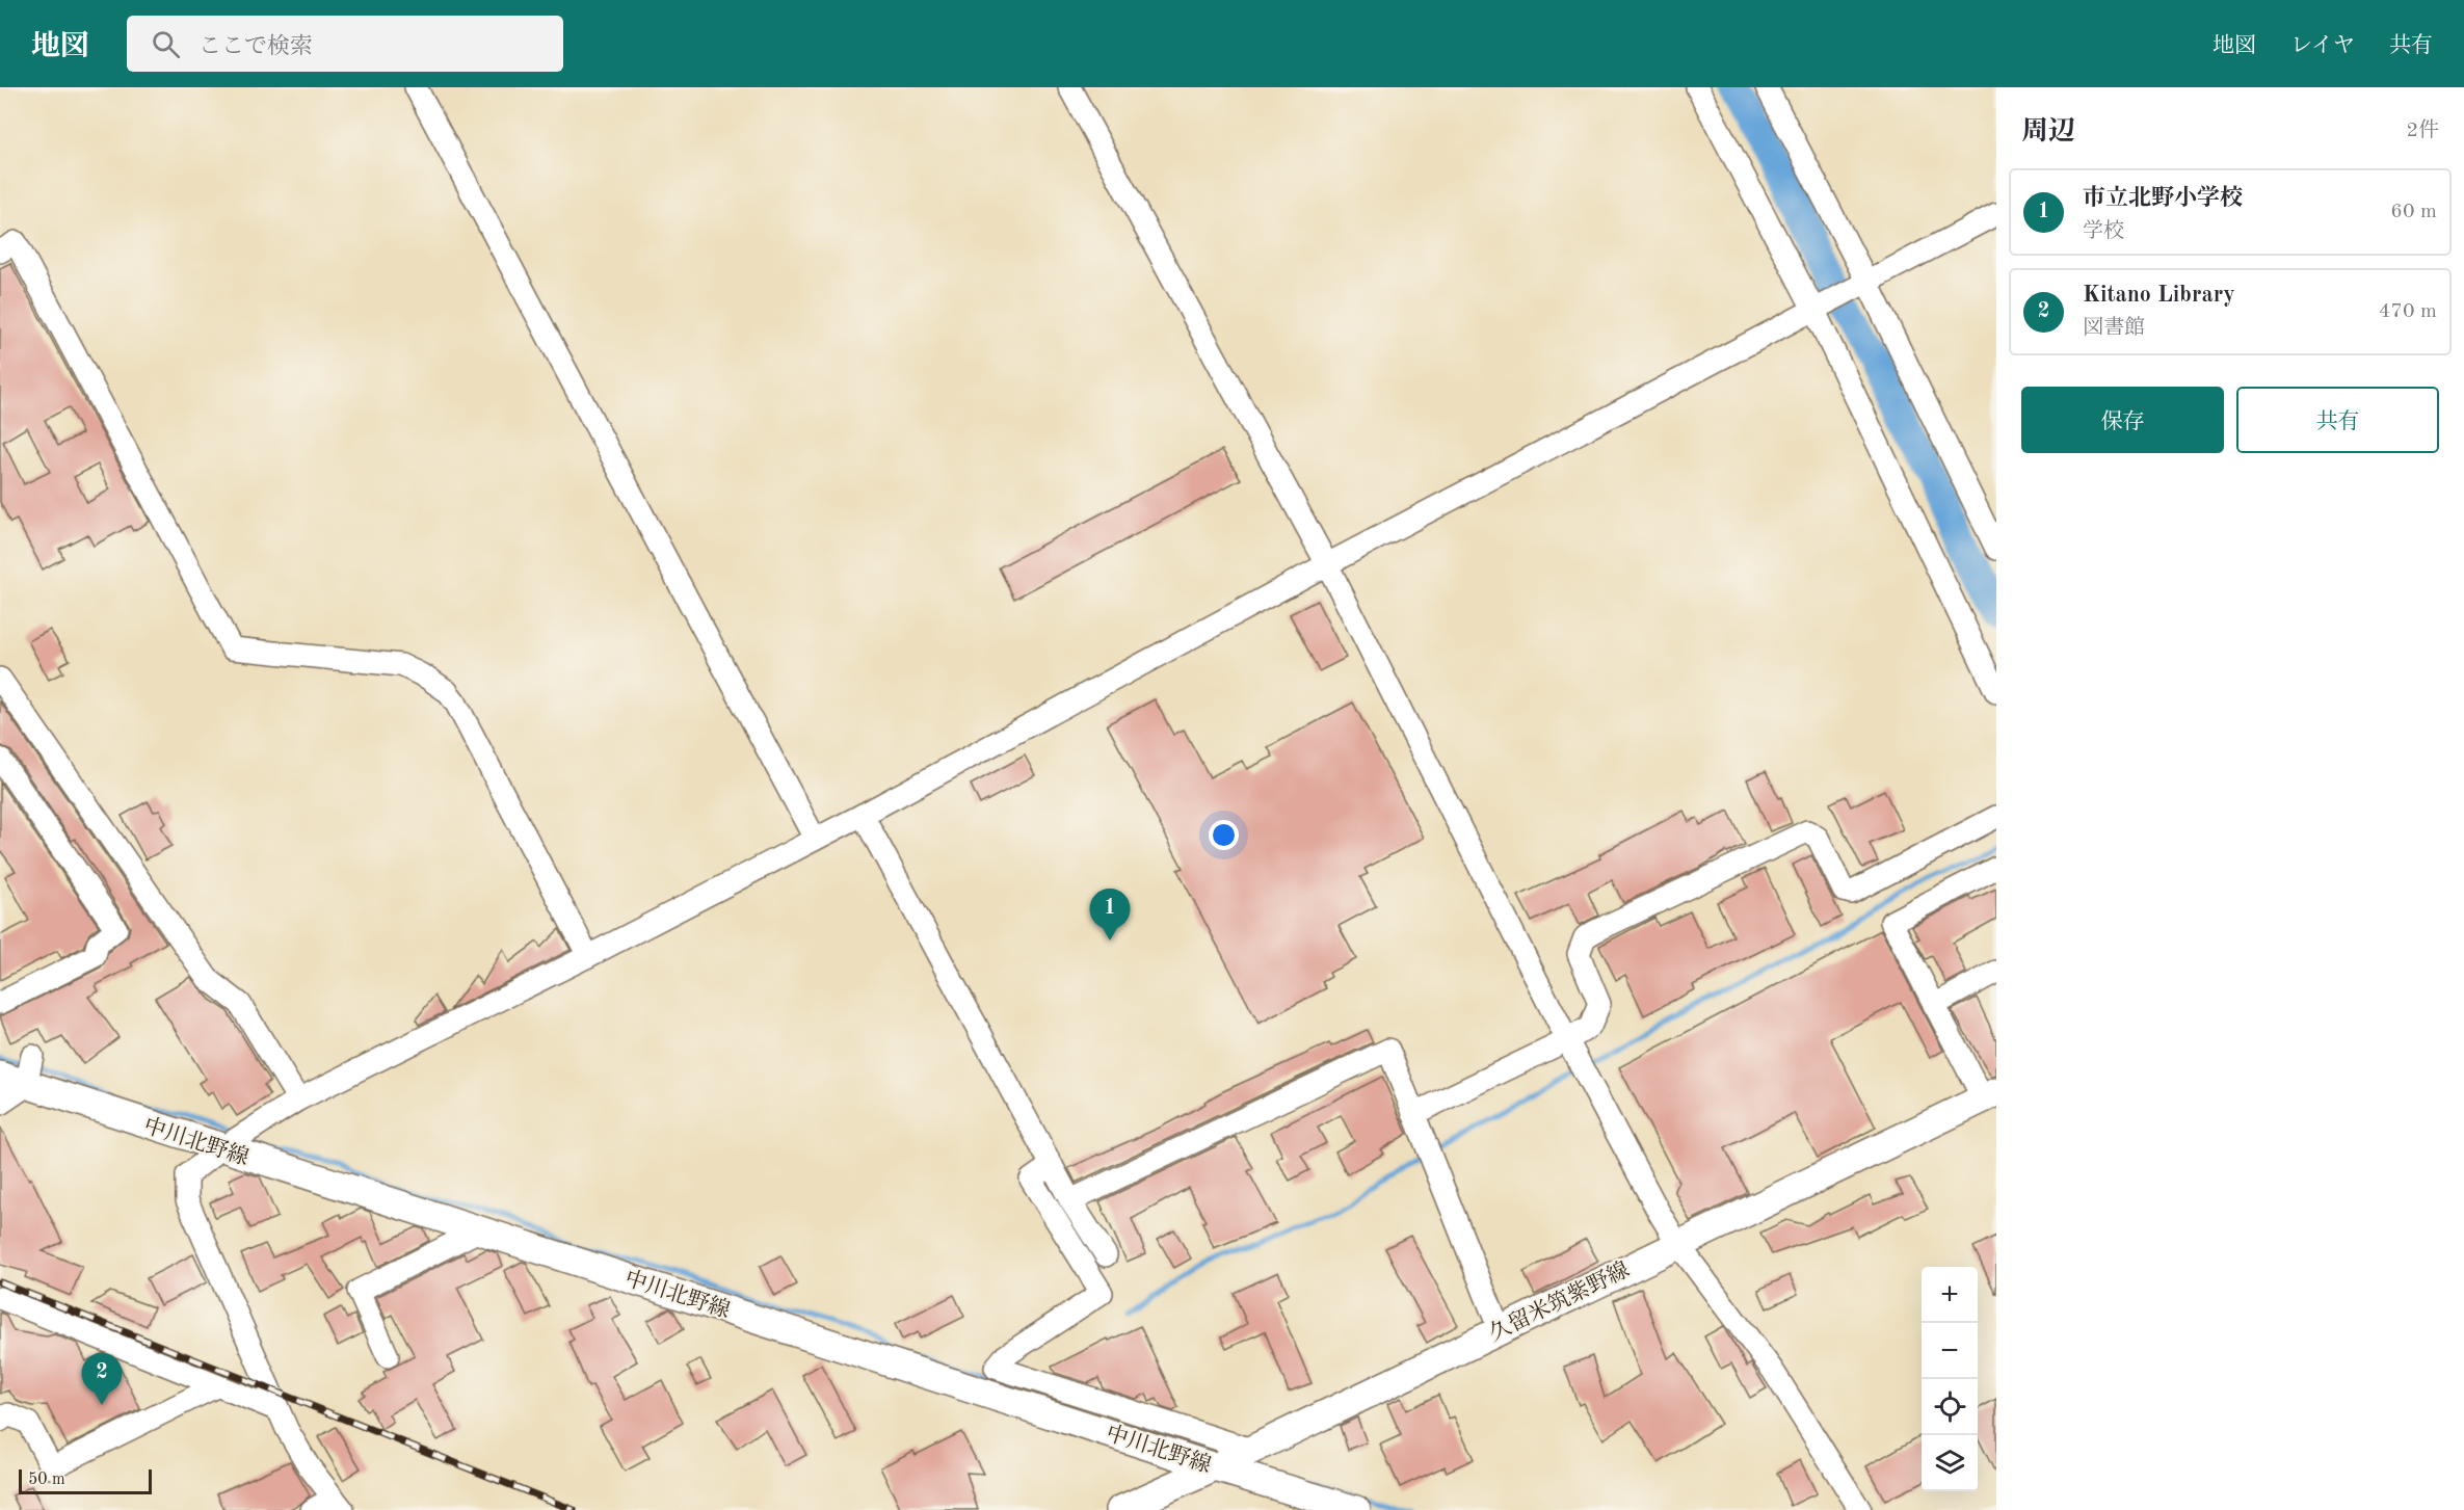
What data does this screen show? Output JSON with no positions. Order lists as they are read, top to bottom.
{
  "streets": {
    "main road": ["中川北野線", "久留米筑紫野線"]
  },
  "crossings": [
    ["中川北野線", "久留米筑紫野線"]
  ],
  "scale_bar": "50 m",
  "page": {
    "header": "地図",
    "search": "ここで検索",
    "nav": ["地図", "レイヤ", "共有"],
    "heading": ["周辺", "2件"],
    "list": [
      {
        "mark": "1",
        "name": "市立北野小学校",
        "note": "学校",
        "value": "60 m"
      },
      {
        "mark": "2",
        "name": "Kitano Library",
        "note": "図書館",
        "value": "470 m"
      }
    ],
    "buttons": ["保存", "共有"],
    "pins": ["1", "2"],
    "map_buttons": ["+", "−"],
    "scale": "50 m"
  }
}
